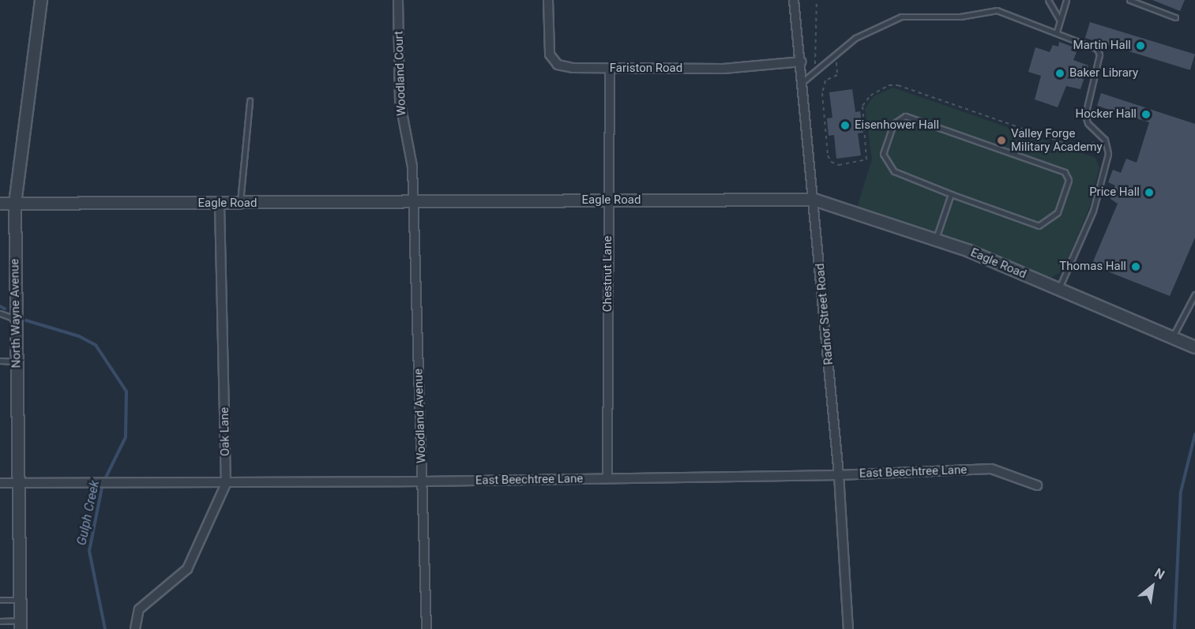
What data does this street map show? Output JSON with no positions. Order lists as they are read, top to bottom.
{
  "streets": {
    "street": [
      "Fariston Road",
      "Woodland Court",
      "Eagle Road",
      "Chestnut Lane",
      "North Wayne Avenue",
      "Radnor Street Road",
      "Woodland Avenue",
      "Oak Lane",
      "East Beechtree Lane"
    ]
  },
  "crossings": [
    ["Fariston Road", "Chestnut Lane"],
    ["Fariston Road", "Radnor Street Road"],
    ["Woodland Court", "Eagle Road"],
    ["Woodland Court", "Woodland Avenue"],
    ["Eagle Road", "Chestnut Lane"],
    ["Eagle Road", "North Wayne Avenue"],
    ["Eagle Road", "Radnor Street Road"],
    ["Eagle Road", "Woodland Avenue"],
    ["Eagle Road", "Oak Lane"],
    ["Chestnut Lane", "East Beechtree Lane"],
    ["North Wayne Avenue", "East Beechtree Lane"],
    ["Radnor Street Road", "East Beechtree Lane"],
    ["Woodland Avenue", "East Beechtree Lane"],
    ["Oak Lane", "East Beechtree Lane"]
  ],
  "water": ["Gulph Creek"],
  "places": [
    "Martin Hall",
    "Baker Library",
    "Hocker Hall",
    "Eisenhower Hall",
    "Valley Forge Military Academy",
    "Price Hall",
    "Thomas Hall"
  ],
  "north": "top right"
}
